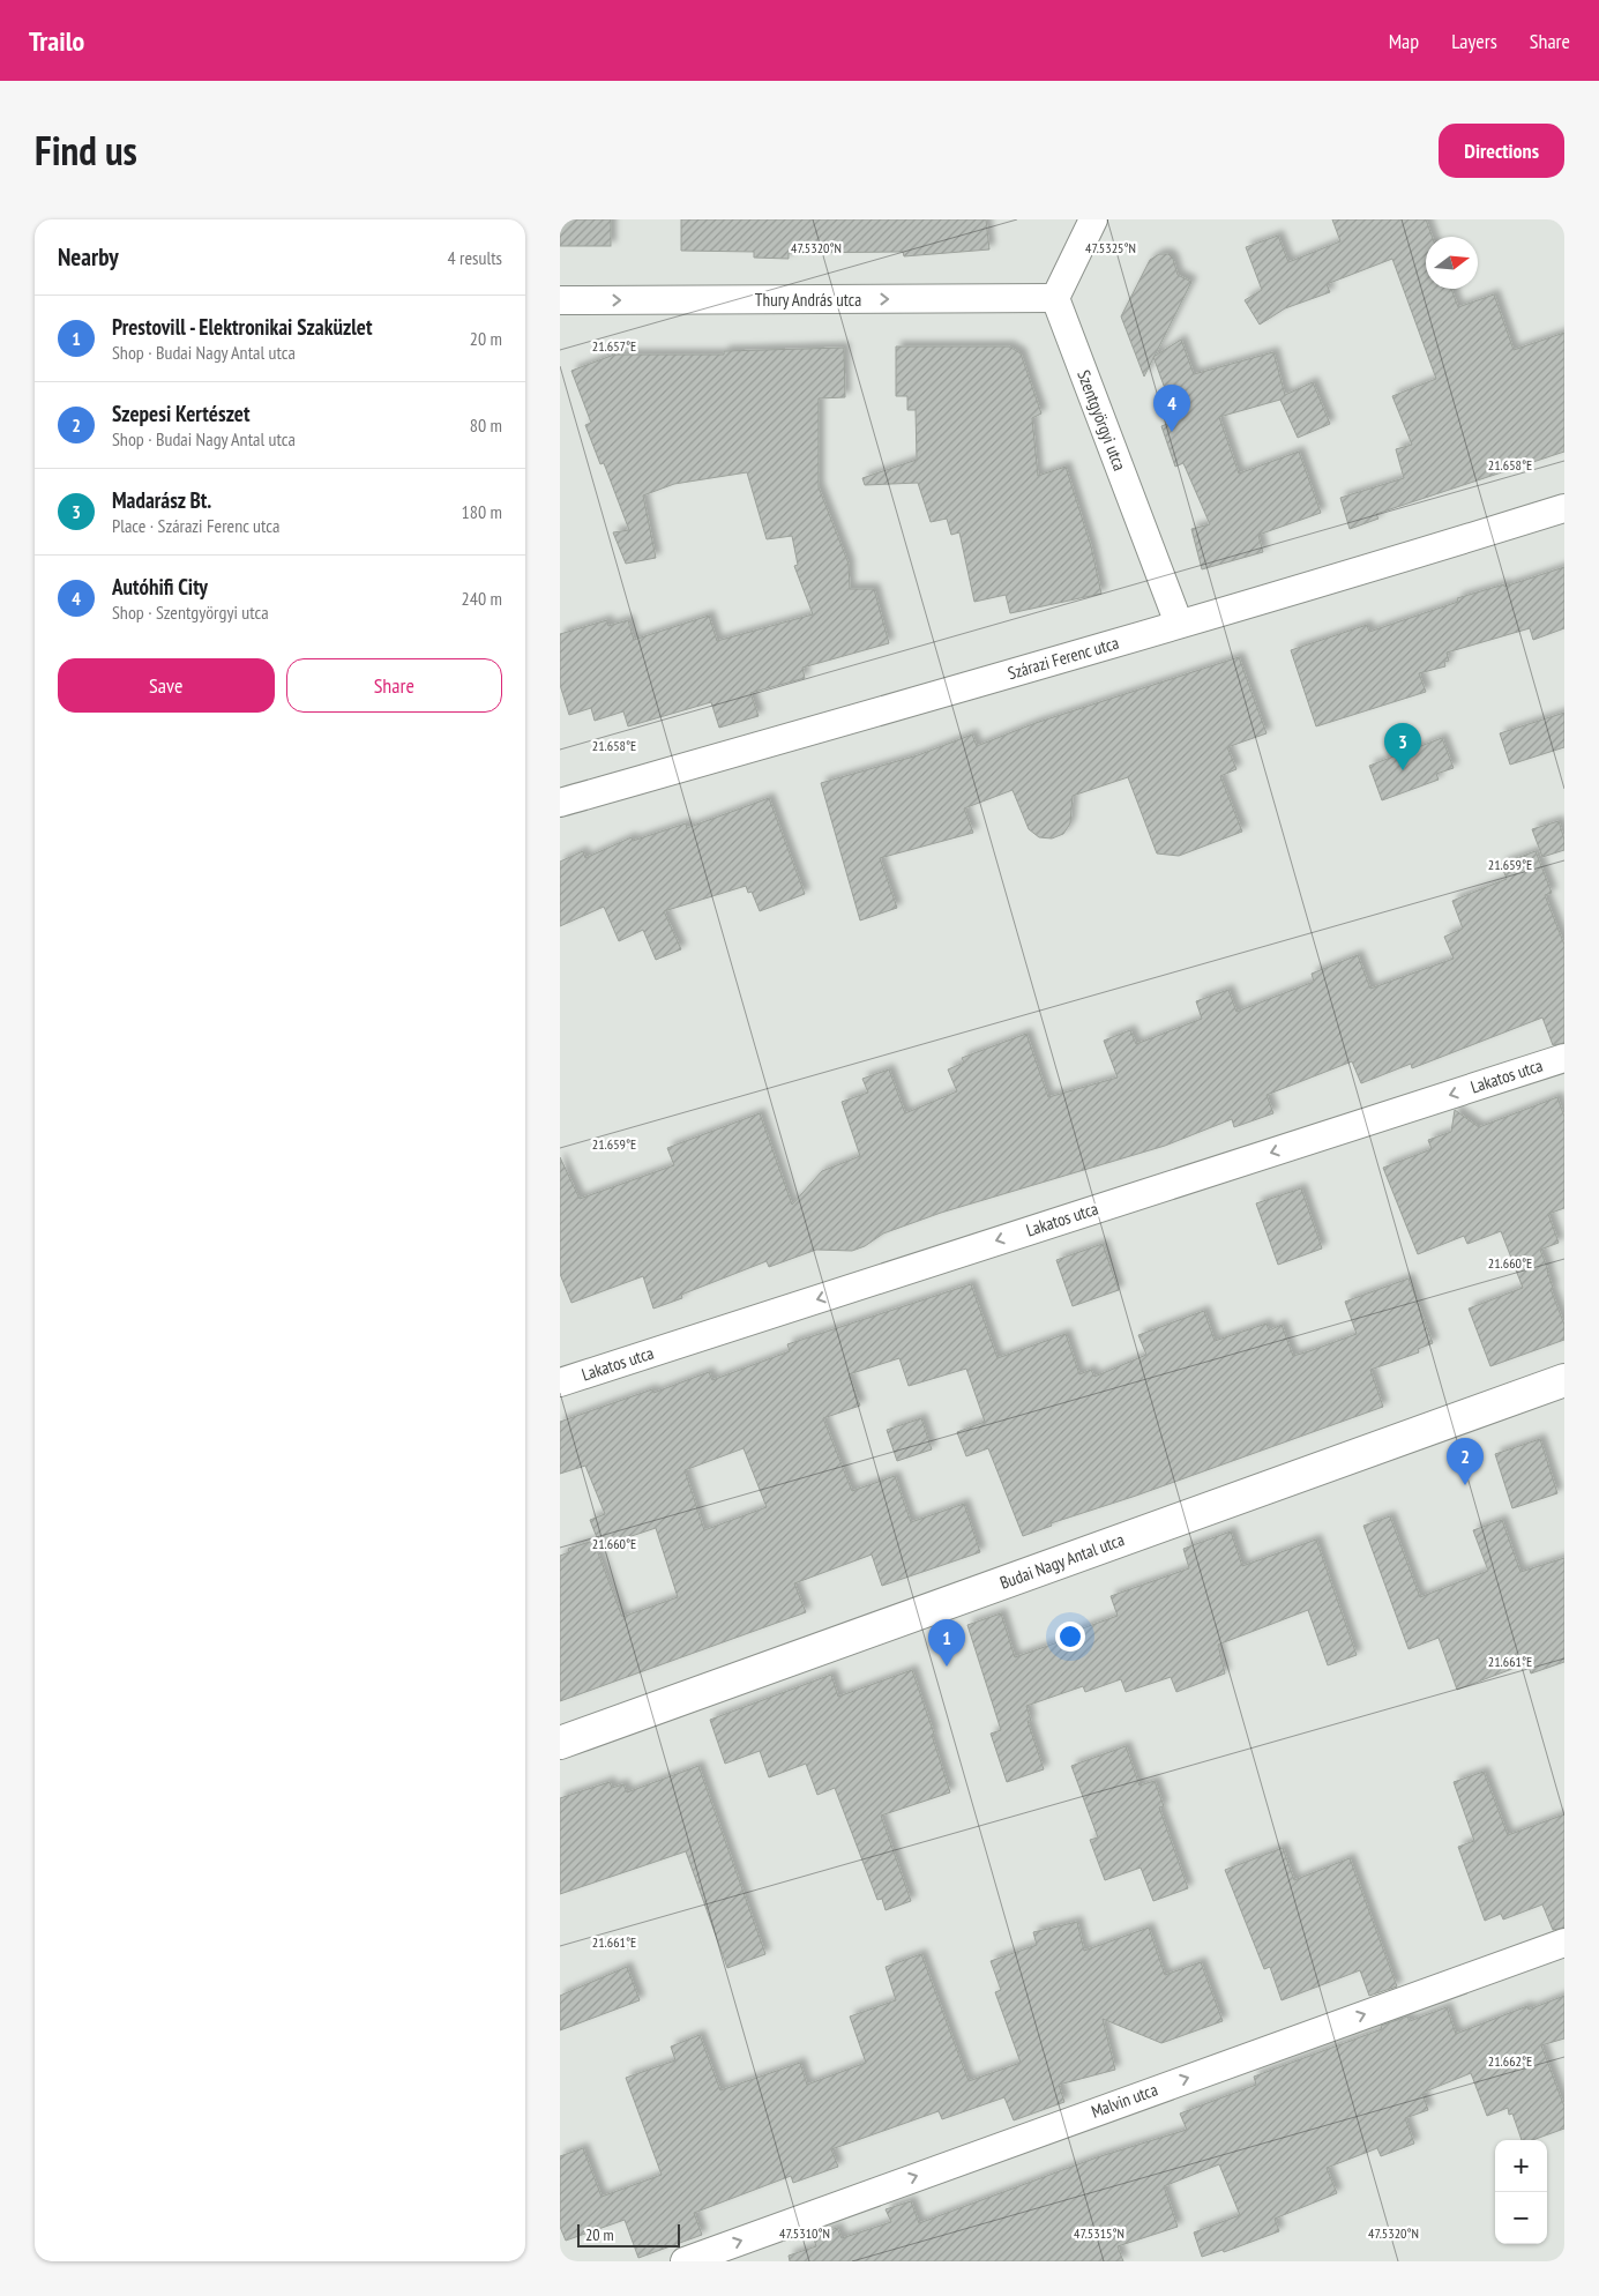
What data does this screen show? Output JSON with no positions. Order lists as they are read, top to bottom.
{
  "streets": {
    "street": [
      "Thury András utca",
      "Szentgyörgyi utca",
      "Szárazi Ferenc utca",
      "Lakatos utca",
      "Budai Nagy Antal utca",
      "Malvin utca"
    ]
  },
  "crossings": [
    ["Thury András utca", "Szentgyörgyi utca"],
    ["Szentgyörgyi utca", "Szárazi Ferenc utca"]
  ],
  "one_way": ["Thury András utca", "Lakatos utca", "Malvin utca"],
  "scale_bar": "20 m",
  "north": "right",
  "page": {
    "header": "Trailo",
    "nav": ["Map", "Layers", "Share"],
    "title": "Find us",
    "buttons": [
      "Directions",
      ["Save", "Share"]
    ],
    "heading": ["Nearby", "4 results"],
    "list": [
      {
        "mark": "1",
        "name": "Prestovill - Elektronikai Szaküzlet",
        "note": "Shop · Budai Nagy Antal utca",
        "value": "20 m"
      },
      {
        "mark": "2",
        "name": "Szepesi Kertészet",
        "note": "Shop · Budai Nagy Antal utca",
        "value": "80 m"
      },
      {
        "mark": "3",
        "name": "Madarász Bt.",
        "note": "Place · Szárazi Ferenc utca",
        "value": "180 m"
      },
      {
        "mark": "4",
        "name": "Autóhifi City",
        "note": "Shop · Szentgyörgyi utca",
        "value": "240 m"
      }
    ],
    "pins": [
      "4",
      "3",
      "2",
      "1"
    ],
    "map_buttons": ["+", "−"],
    "scale": "20 m"
  },
  "coordinates": [
    "47.5320°N",
    "47.5325°N",
    "21.657°E",
    "21.658°E",
    "21.659°E",
    "21.660°E",
    "21.661°E",
    "21.662°E",
    "47.5310°N",
    "47.5315°N"
  ]
}
